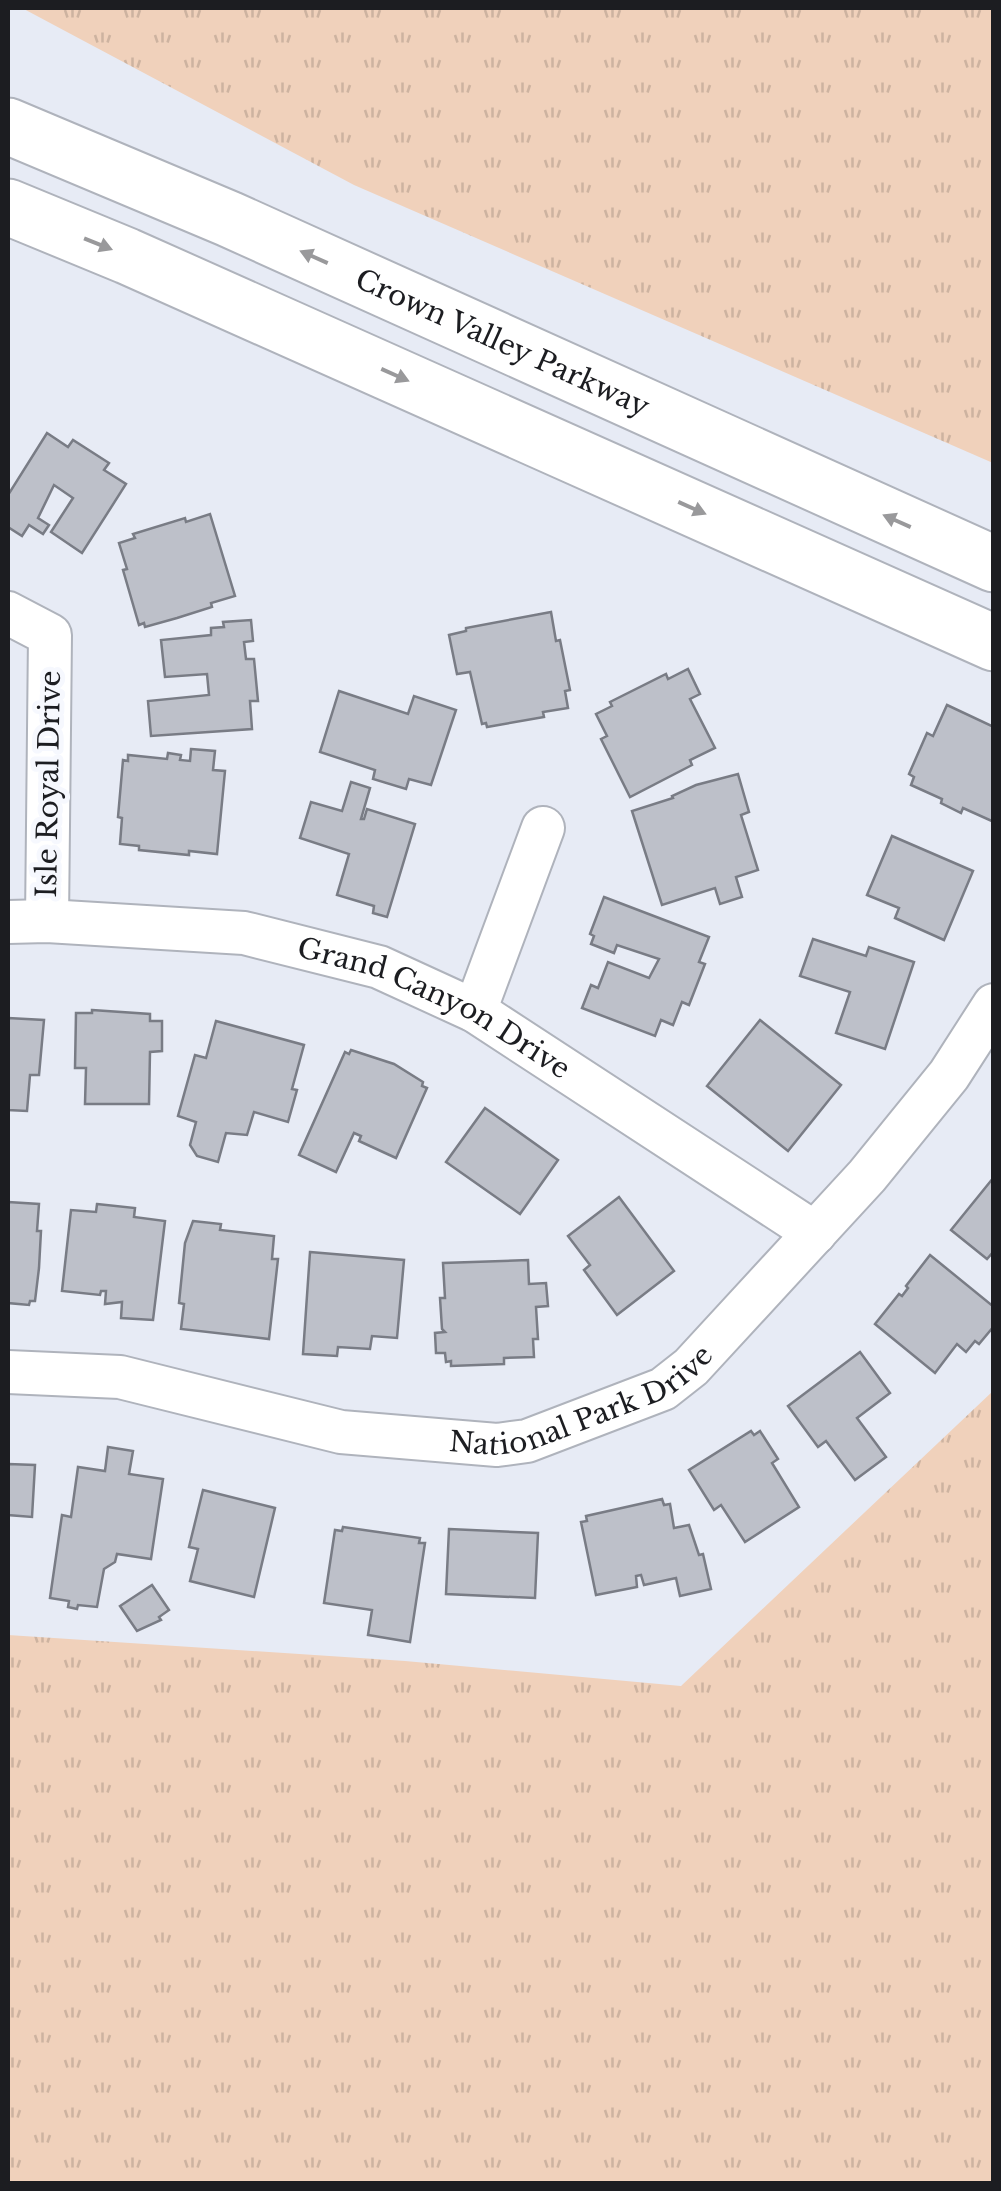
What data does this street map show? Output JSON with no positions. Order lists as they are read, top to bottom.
{
  "streets": {
    "main road": ["Crown Valley Parkway"],
    "street": ["Isle Royal Drive", "Grand Canyon Drive", "National Park Drive"]
  },
  "crossings": [
    ["Isle Royal Drive", "Grand Canyon Drive"],
    ["Grand Canyon Drive", "National Park Drive"]
  ]
}
